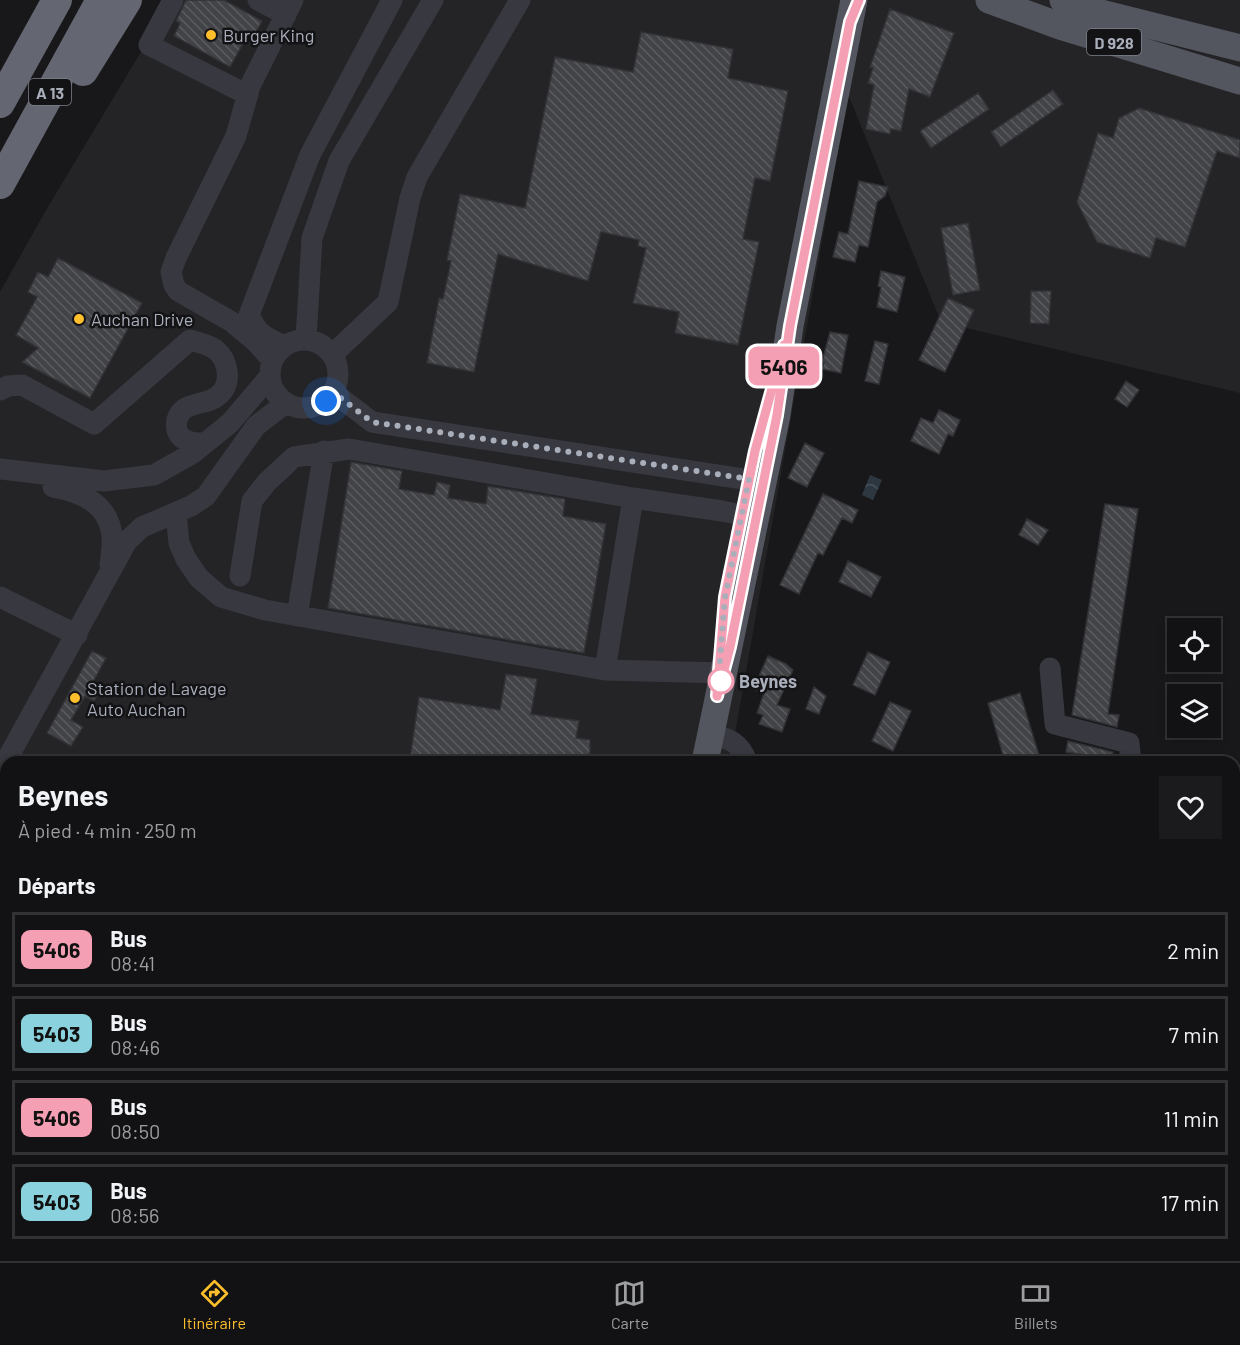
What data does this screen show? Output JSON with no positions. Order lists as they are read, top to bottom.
{
  "streets": {
    "highway": ["A 13"],
    "main road": ["D 928"]
  },
  "places": [
    "Burger King",
    "Auchan Drive",
    "Beynes",
    "Station de Lavage Auto Auchan"
  ],
  "lines": ["bus line 5406"],
  "page": {
    "on_map": "5406",
    "heading": [
      ["Beynes", "À pied · 4 min · 250 m"],
      "Départs"
    ],
    "list": [
      {
        "mark": "5406",
        "name": "Bus",
        "note": "08:41",
        "value": "2 min"
      },
      {
        "mark": "5403",
        "name": "Bus",
        "note": "08:46",
        "value": "7 min"
      },
      {
        "mark": "5406",
        "name": "Bus",
        "note": "08:50",
        "value": "11 min"
      },
      {
        "mark": "5403",
        "name": "Bus",
        "note": "08:56",
        "value": "17 min"
      }
    ],
    "tabs": ["Itinéraire", "Carte", "Billets"]
  }
}
